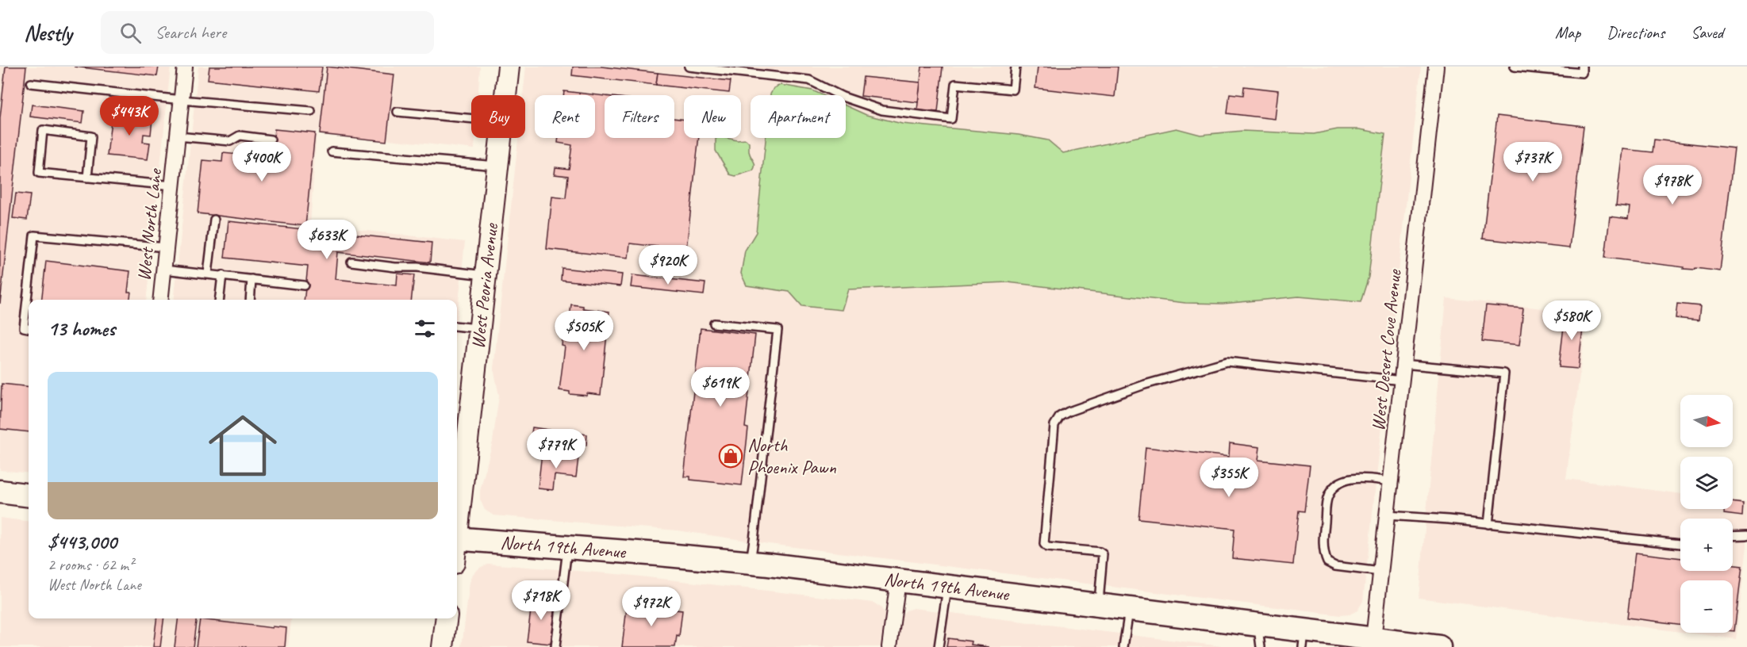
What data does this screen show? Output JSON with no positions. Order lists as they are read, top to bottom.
{
  "streets": {
    "main road": ["West Peoria Avenue", "North 19th Avenue"],
    "street": ["West North Lane", "West Desert Cove Avenue"]
  },
  "crossings": [
    ["West Desert Cove Avenue", "North 19th Avenue"]
  ],
  "places": {
    "shop": ["North Phoenix Pawn"]
  },
  "north": "right",
  "page": {
    "header": "Nestly",
    "search": "Search here",
    "nav": ["Map", "Directions", "Saved"],
    "chip": [
      "Buy",
      "Rent",
      "Filters",
      "New",
      "Apartment"
    ],
    "price": [
      "$443K",
      "$400K",
      "$737K",
      "$978K",
      "$633K",
      "$920K",
      "$580K",
      "$505K",
      "$619K",
      "$779K",
      "$355K",
      "$718K",
      "$972K"
    ],
    "heading": "13 homes",
    "list": [
      {
        "name": "$443,000",
        "note": "2 rooms · 62 m² · West North Lane"
      }
    ],
    "map_buttons": ["+", "−"]
  }
}
